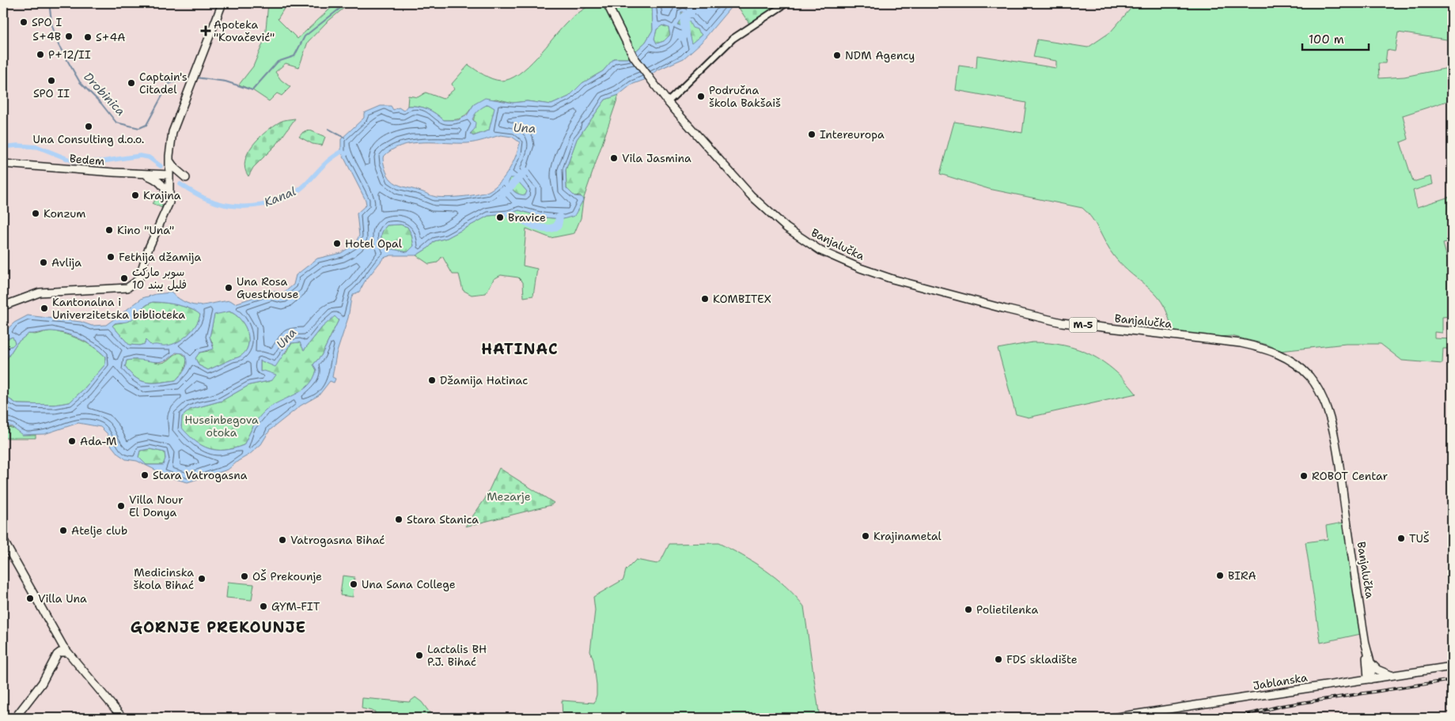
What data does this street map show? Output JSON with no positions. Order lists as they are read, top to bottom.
{
  "streets": {
    "main road": [
      "Bedem",
      "Banjalučka",
      "M-5",
      "Jablanska"
    ]
  },
  "crossings": [
    ["Banjalučka", "M-5"],
    ["M-5", "Jablanska"]
  ],
  "districts": ["HATINAC", "GORNJE PREKOUNJE"],
  "water": ["Drobinica", "Una", "Kanal"],
  "parks": ["Huseinbegova otoka", "Mezarje"],
  "places": {
    "other": [
      "SPO I",
      "S+4B",
      "S+4A",
      "P+12/II",
      "NDM Agency",
      "SPO II",
      "Captain's Citadel",
      "Područna škola Bakšaiš",
      "Una Consulting d.o.o.",
      "Intereuropa",
      "Vila Jasmina",
      "Krajina",
      "Konzum",
      "Bravice",
      "Kino \"Una\"",
      "Hotel Opal",
      "Fethija džamija",
      "Avlija",
      "سوبر ماركت 10 فليل يبند",
      "Una Rosa Guesthouse",
      "KOMBITEX",
      "Kantonalna i Univerzitetska biblioteka",
      "Džamija Hatinac",
      "Ada-M",
      "Stara Vatrogasna",
      "ROBOT Centar",
      "Villa Nour El Donya",
      "Stara Stanica",
      "Atelje club",
      "Krajinametal",
      "TUŠ",
      "Vatrogasna Bihać",
      "BIRA",
      "OŠ Prekounje",
      "Medicinska škola Bihać",
      "Una Sana College",
      "Villa Una",
      "GYM-FIT",
      "Polietilenka",
      "Lactalis BH P.J. Bihać",
      "FDS skladište"
    ],
    "health": ["Apoteka \"Kovačević\""]
  },
  "scale_bar": "100 m"
}
